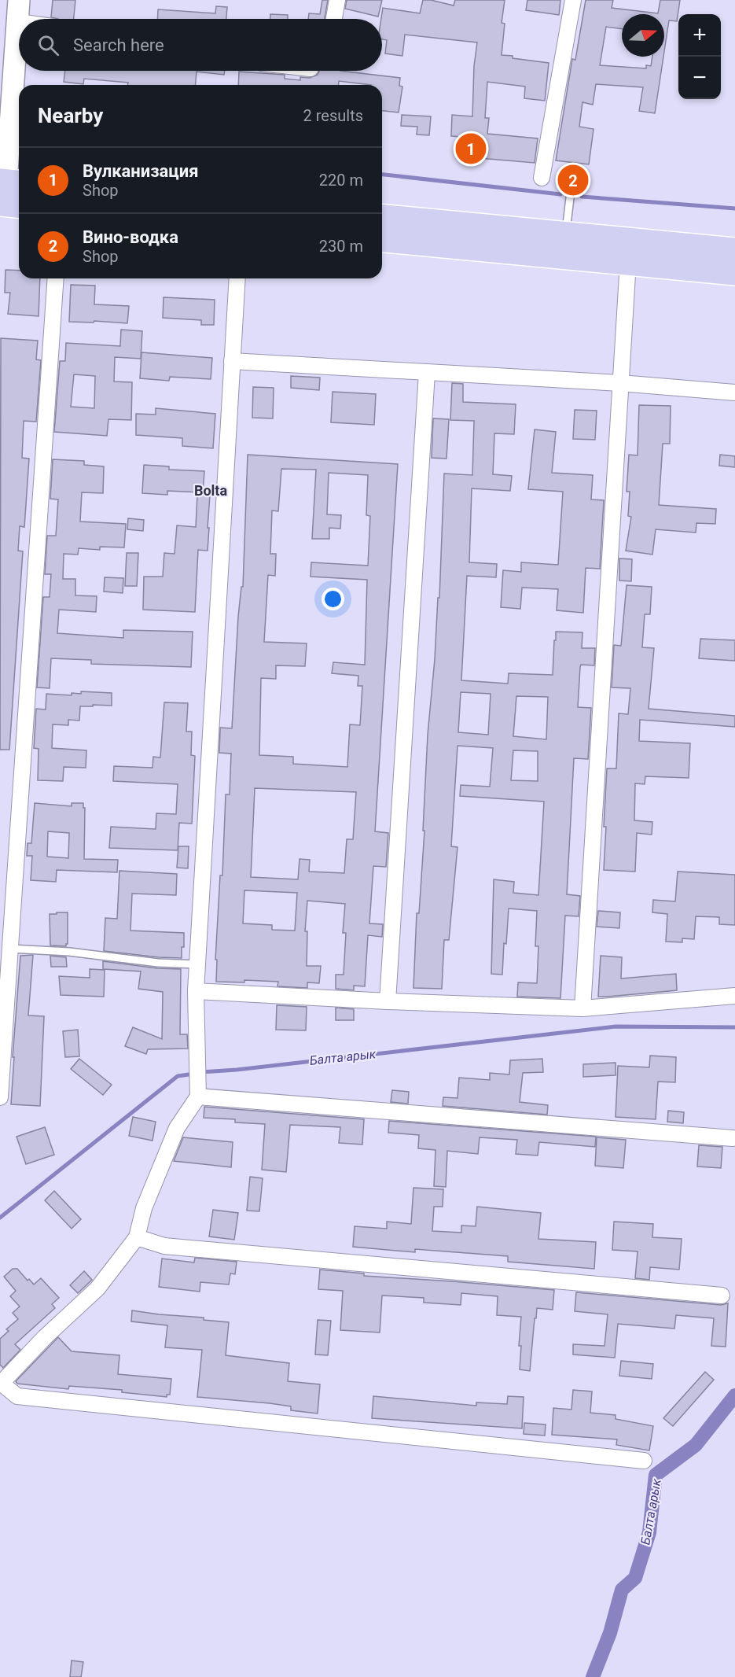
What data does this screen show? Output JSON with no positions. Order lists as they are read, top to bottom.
{
  "districts": ["Bolta"],
  "water": ["Балта арык"],
  "north": "right",
  "page": {
    "map_buttons": ["+", "−"],
    "search": "Search here",
    "heading": ["Nearby", "2 results"],
    "pins": ["1", "2"],
    "list": [
      {
        "mark": "1",
        "name": "Вулканизация",
        "note": "Shop",
        "value": "220 m"
      },
      {
        "mark": "2",
        "name": "Вино-водка",
        "note": "Shop",
        "value": "230 m"
      }
    ]
  }
}
